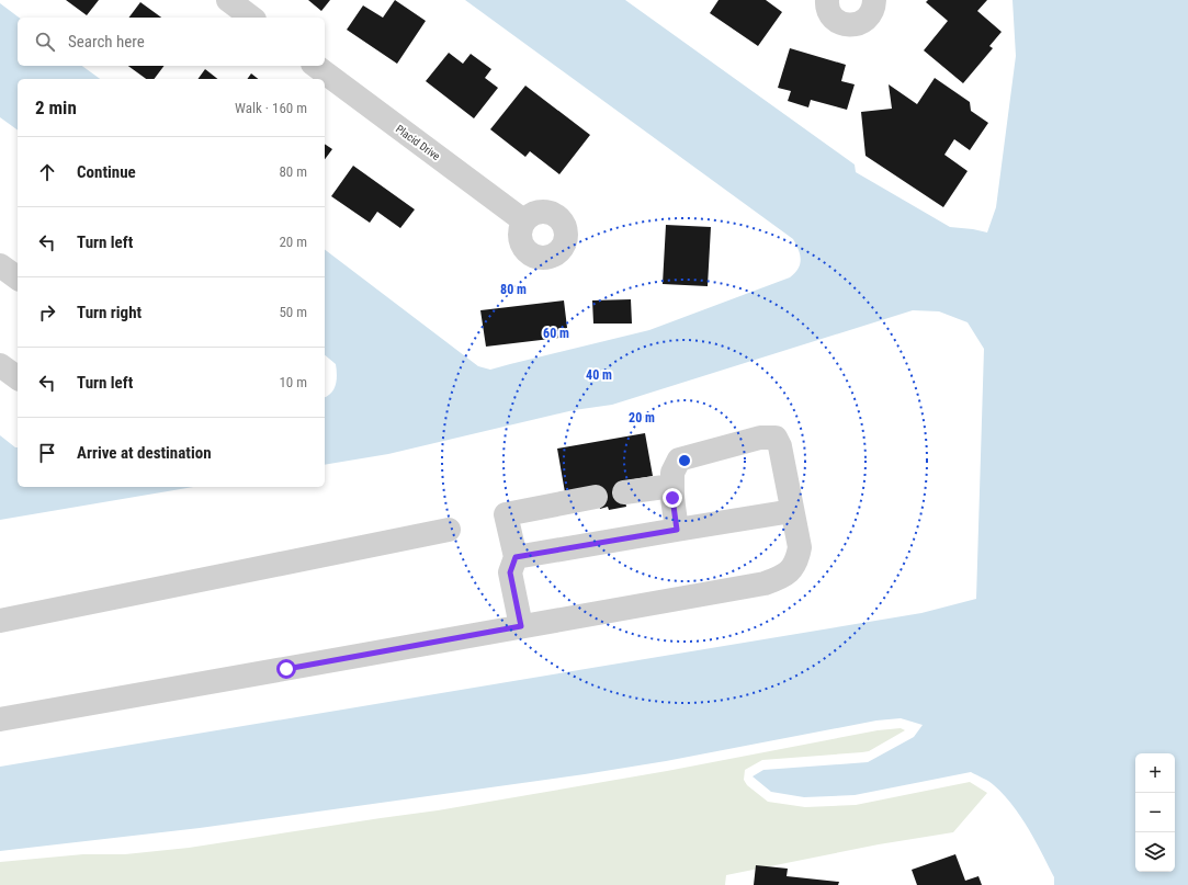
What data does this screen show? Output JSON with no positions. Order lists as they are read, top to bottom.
{
  "streets": {
    "street": ["Placid Drive"]
  },
  "page": {
    "search": "Search here",
    "heading": ["2 min", "Walk · 160 m"],
    "list": [
      ["Continue", "80 m"],
      ["Turn left", "20 m"],
      ["Turn right", "50 m"],
      ["Turn left", "10 m"],
      "Arrive at destination"
    ],
    "map_buttons": ["+", "−"]
  },
  "rings": [
    "80 m",
    "60 m",
    "40 m",
    "20 m"
  ]
}
